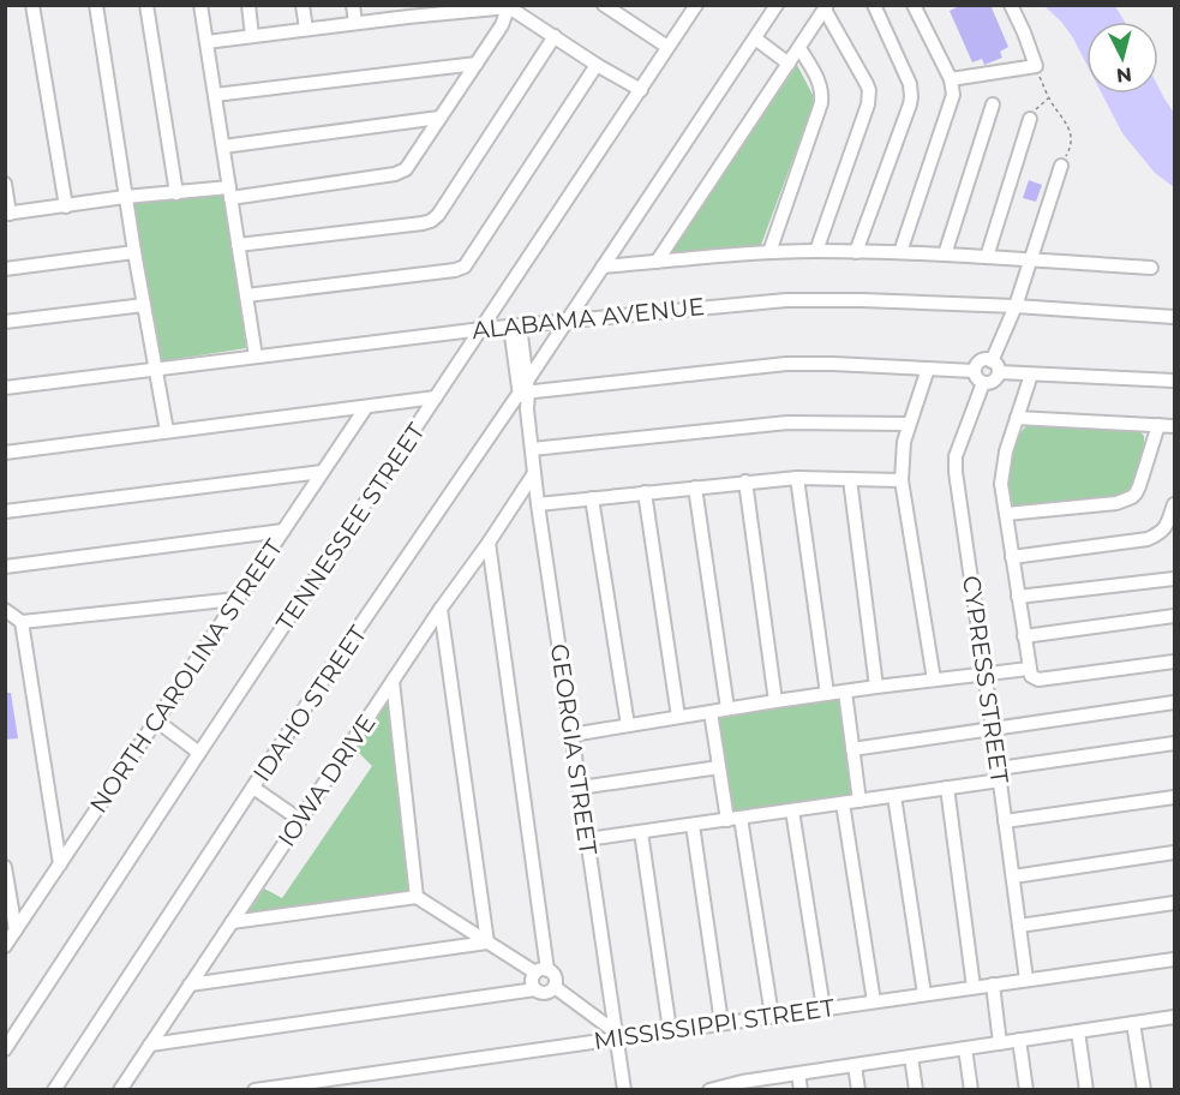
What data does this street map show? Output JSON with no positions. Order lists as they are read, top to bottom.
{
  "streets": {
    "street": [
      "ALABAMA AVENUE",
      "TENNESSEE STREET",
      "NORTH CAROLINA STREET",
      "CYPRESS STREET",
      "IDAHO STREET",
      "GEORGIA STREET",
      "IOWA DRIVE",
      "MISSISSIPPI STREET"
    ]
  },
  "crossings": [
    ["ALABAMA AVENUE", "TENNESSEE STREET"],
    ["ALABAMA AVENUE", "IDAHO STREET"],
    ["ALABAMA AVENUE", "GEORGIA STREET"],
    ["CYPRESS STREET", "MISSISSIPPI STREET"],
    ["IDAHO STREET", "GEORGIA STREET"],
    ["GEORGIA STREET", "IOWA DRIVE"],
    ["GEORGIA STREET", "MISSISSIPPI STREET"]
  ],
  "north": "bottom"
}
